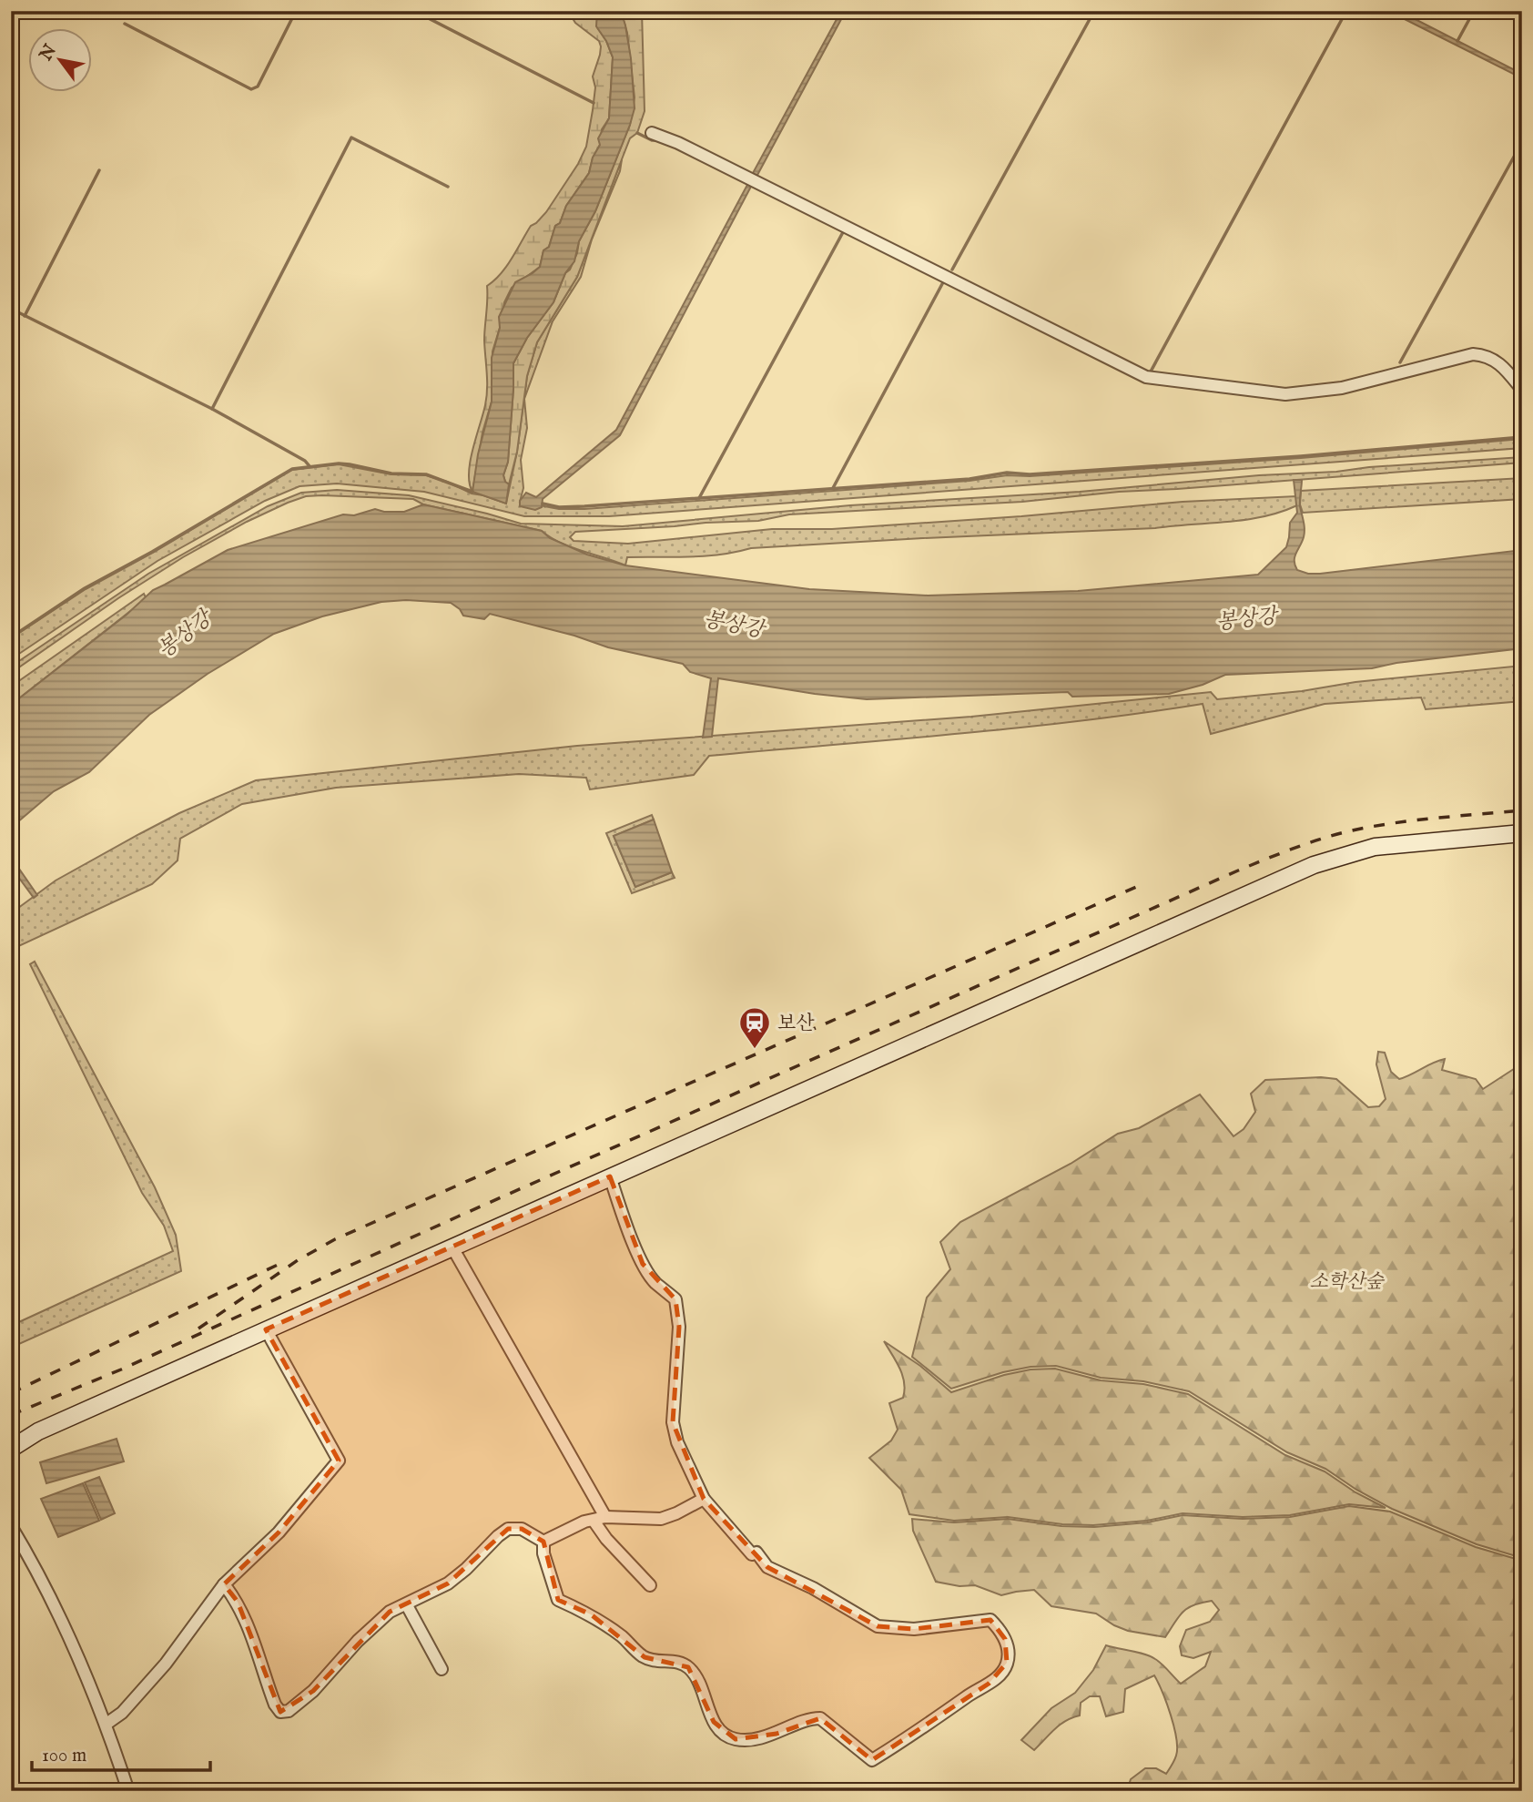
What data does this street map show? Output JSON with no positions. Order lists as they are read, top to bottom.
{
  "water": ["봉상강"],
  "parks": ["소학산숲"],
  "places": {
    "station": ["보산"]
  },
  "scale_bar": "100 m",
  "north": "top left"
}
